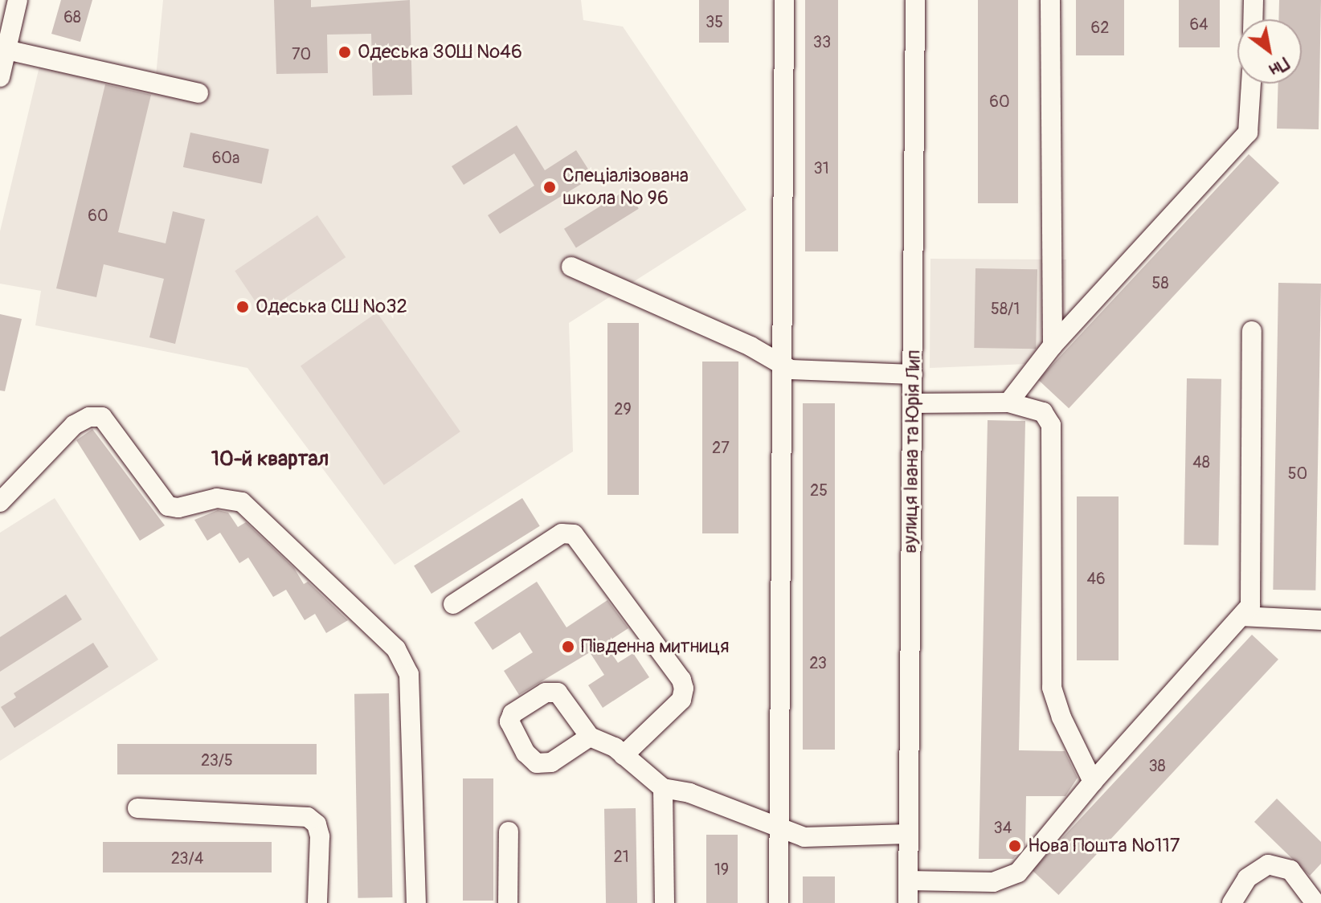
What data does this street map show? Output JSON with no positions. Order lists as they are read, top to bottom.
{
  "streets": {
    "street": ["вулиця Івана та Юрія Лип"]
  },
  "districts": ["10-й квартал"],
  "places": [
    "Одеська ЗОШ №46",
    "Спеціалізована школа № 96",
    "Одеська СШ №32",
    "Південна митниця",
    "Нова Пошта №117"
  ],
  "house_numbers": [
    "68",
    "35",
    "64",
    "62",
    "33",
    "70",
    "60",
    "60а",
    "31",
    "60",
    "58",
    "58/1",
    "29",
    "27",
    "48",
    "50",
    "25",
    "46",
    "23",
    "23/5",
    "38",
    "34",
    "21",
    "23/4",
    "19"
  ],
  "north": "bottom right"
}
